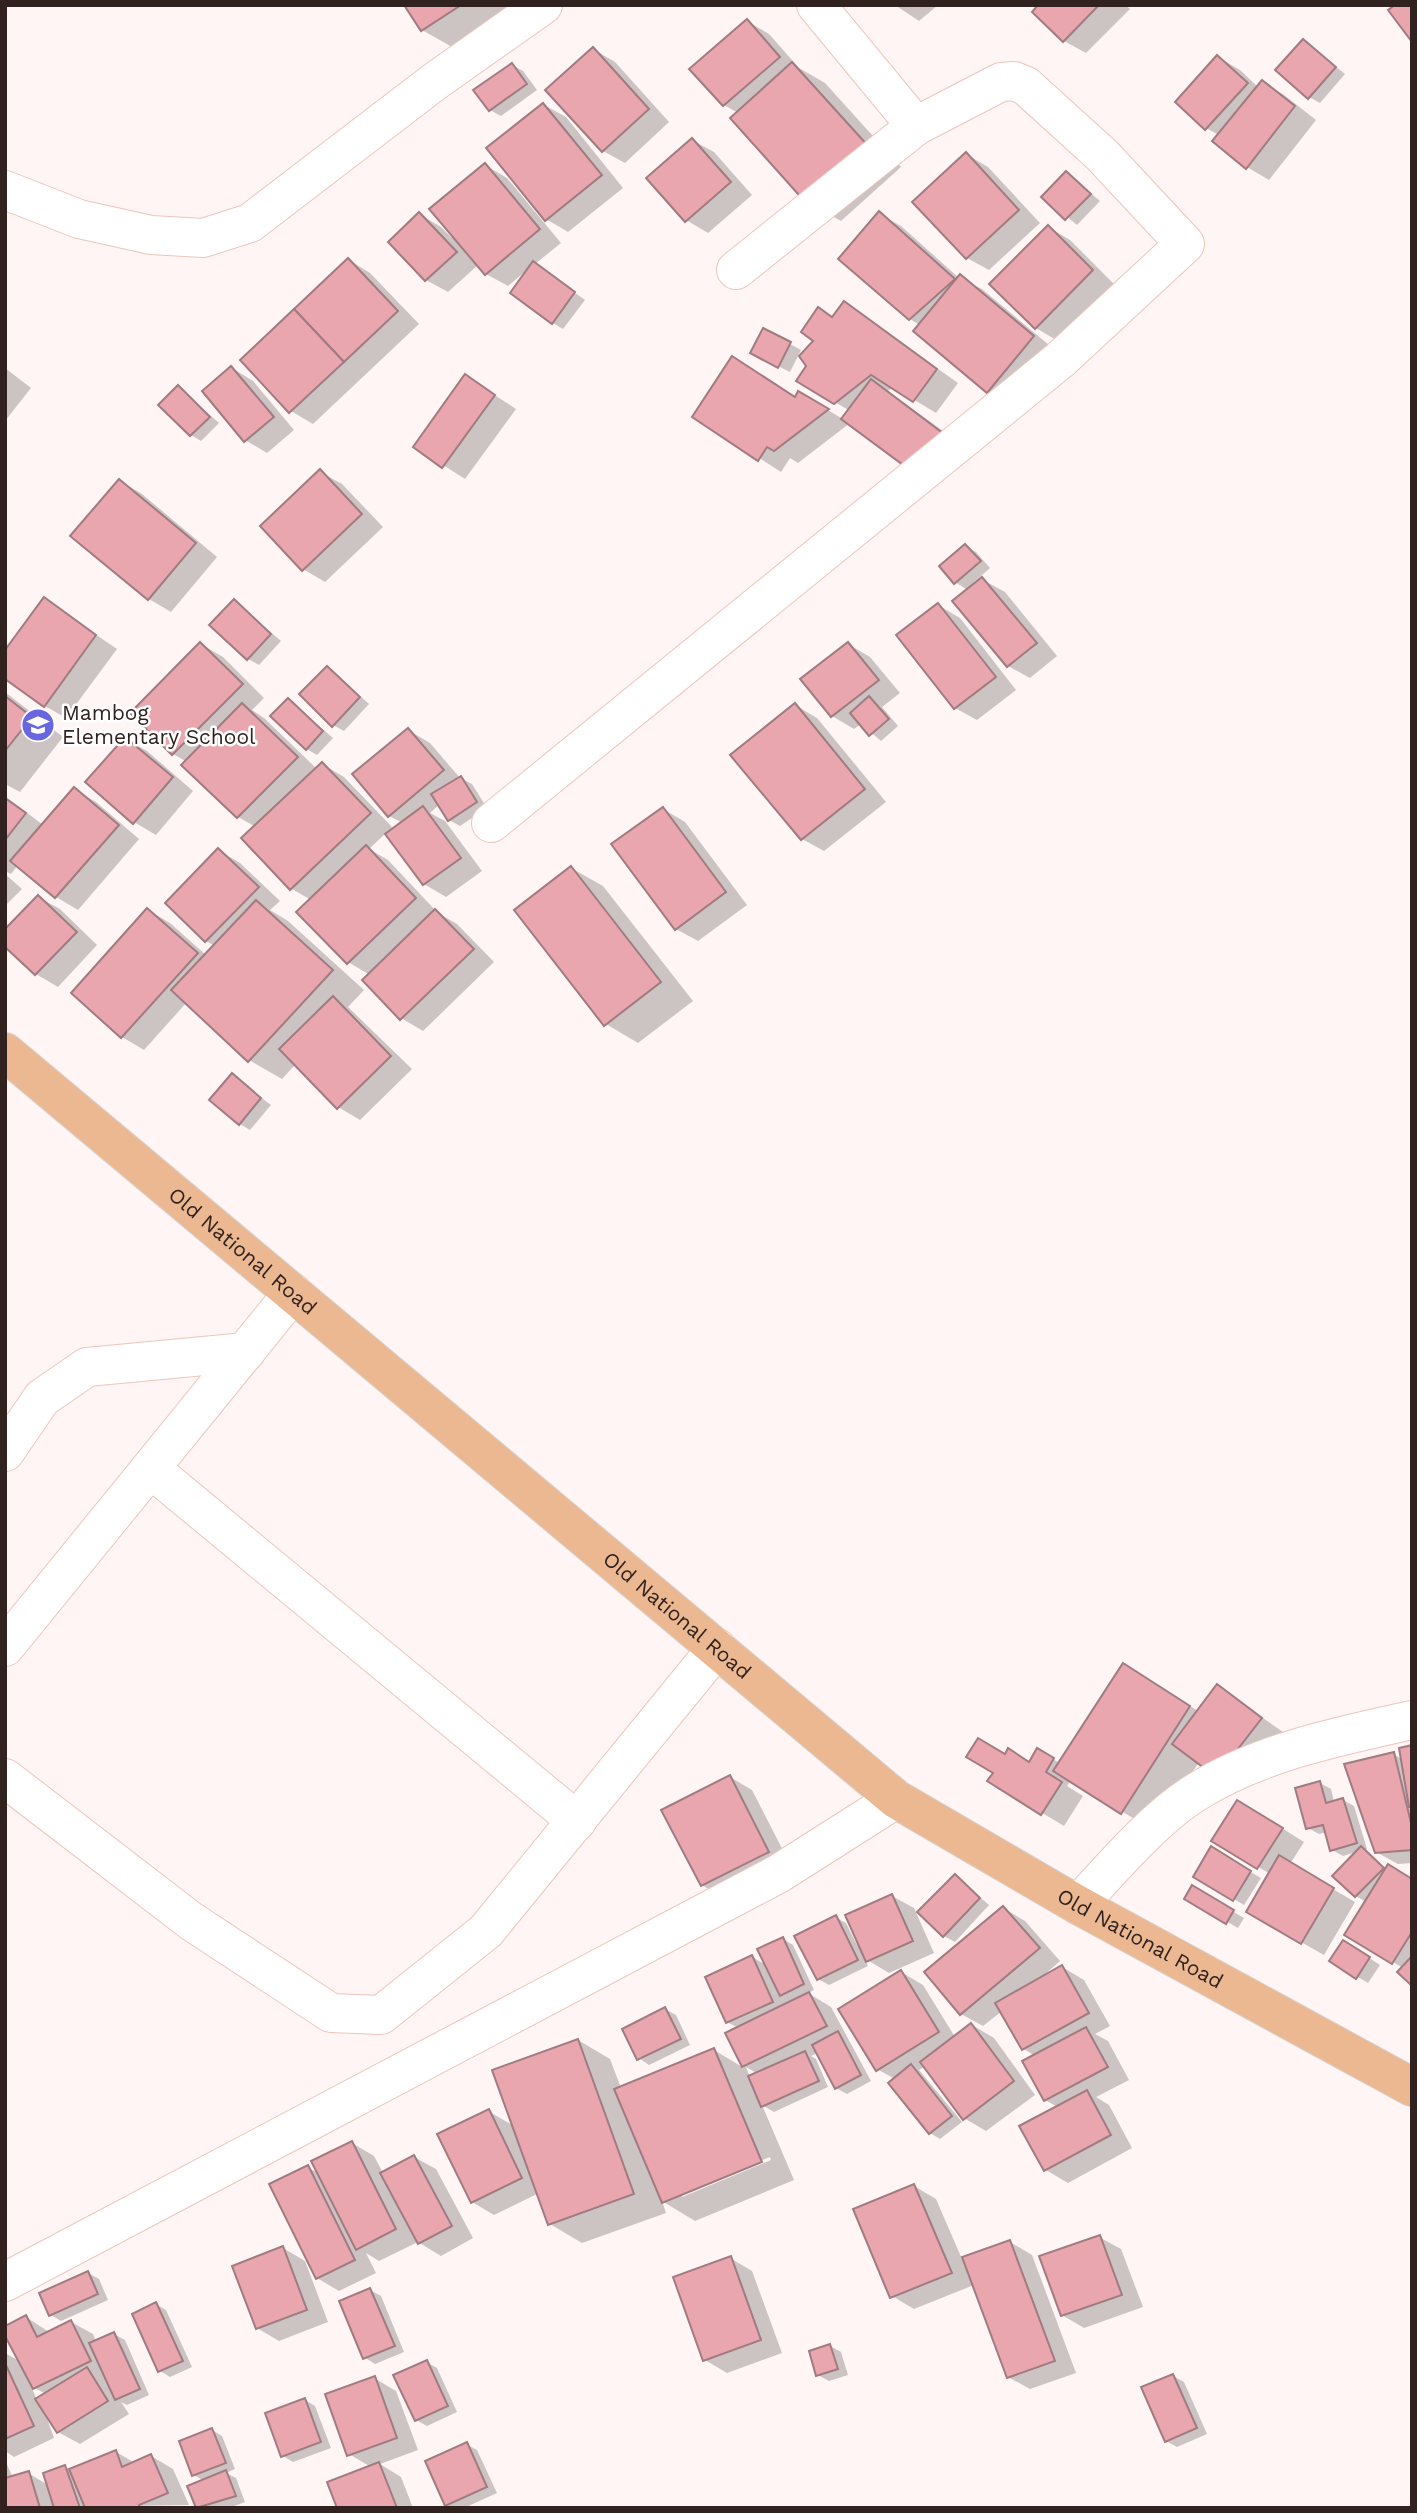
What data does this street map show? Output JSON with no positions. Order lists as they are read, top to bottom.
{
  "streets": {
    "main road": ["Old National Road"]
  },
  "places": {
    "school or university": ["Mambog Elementary School"]
  }
}
